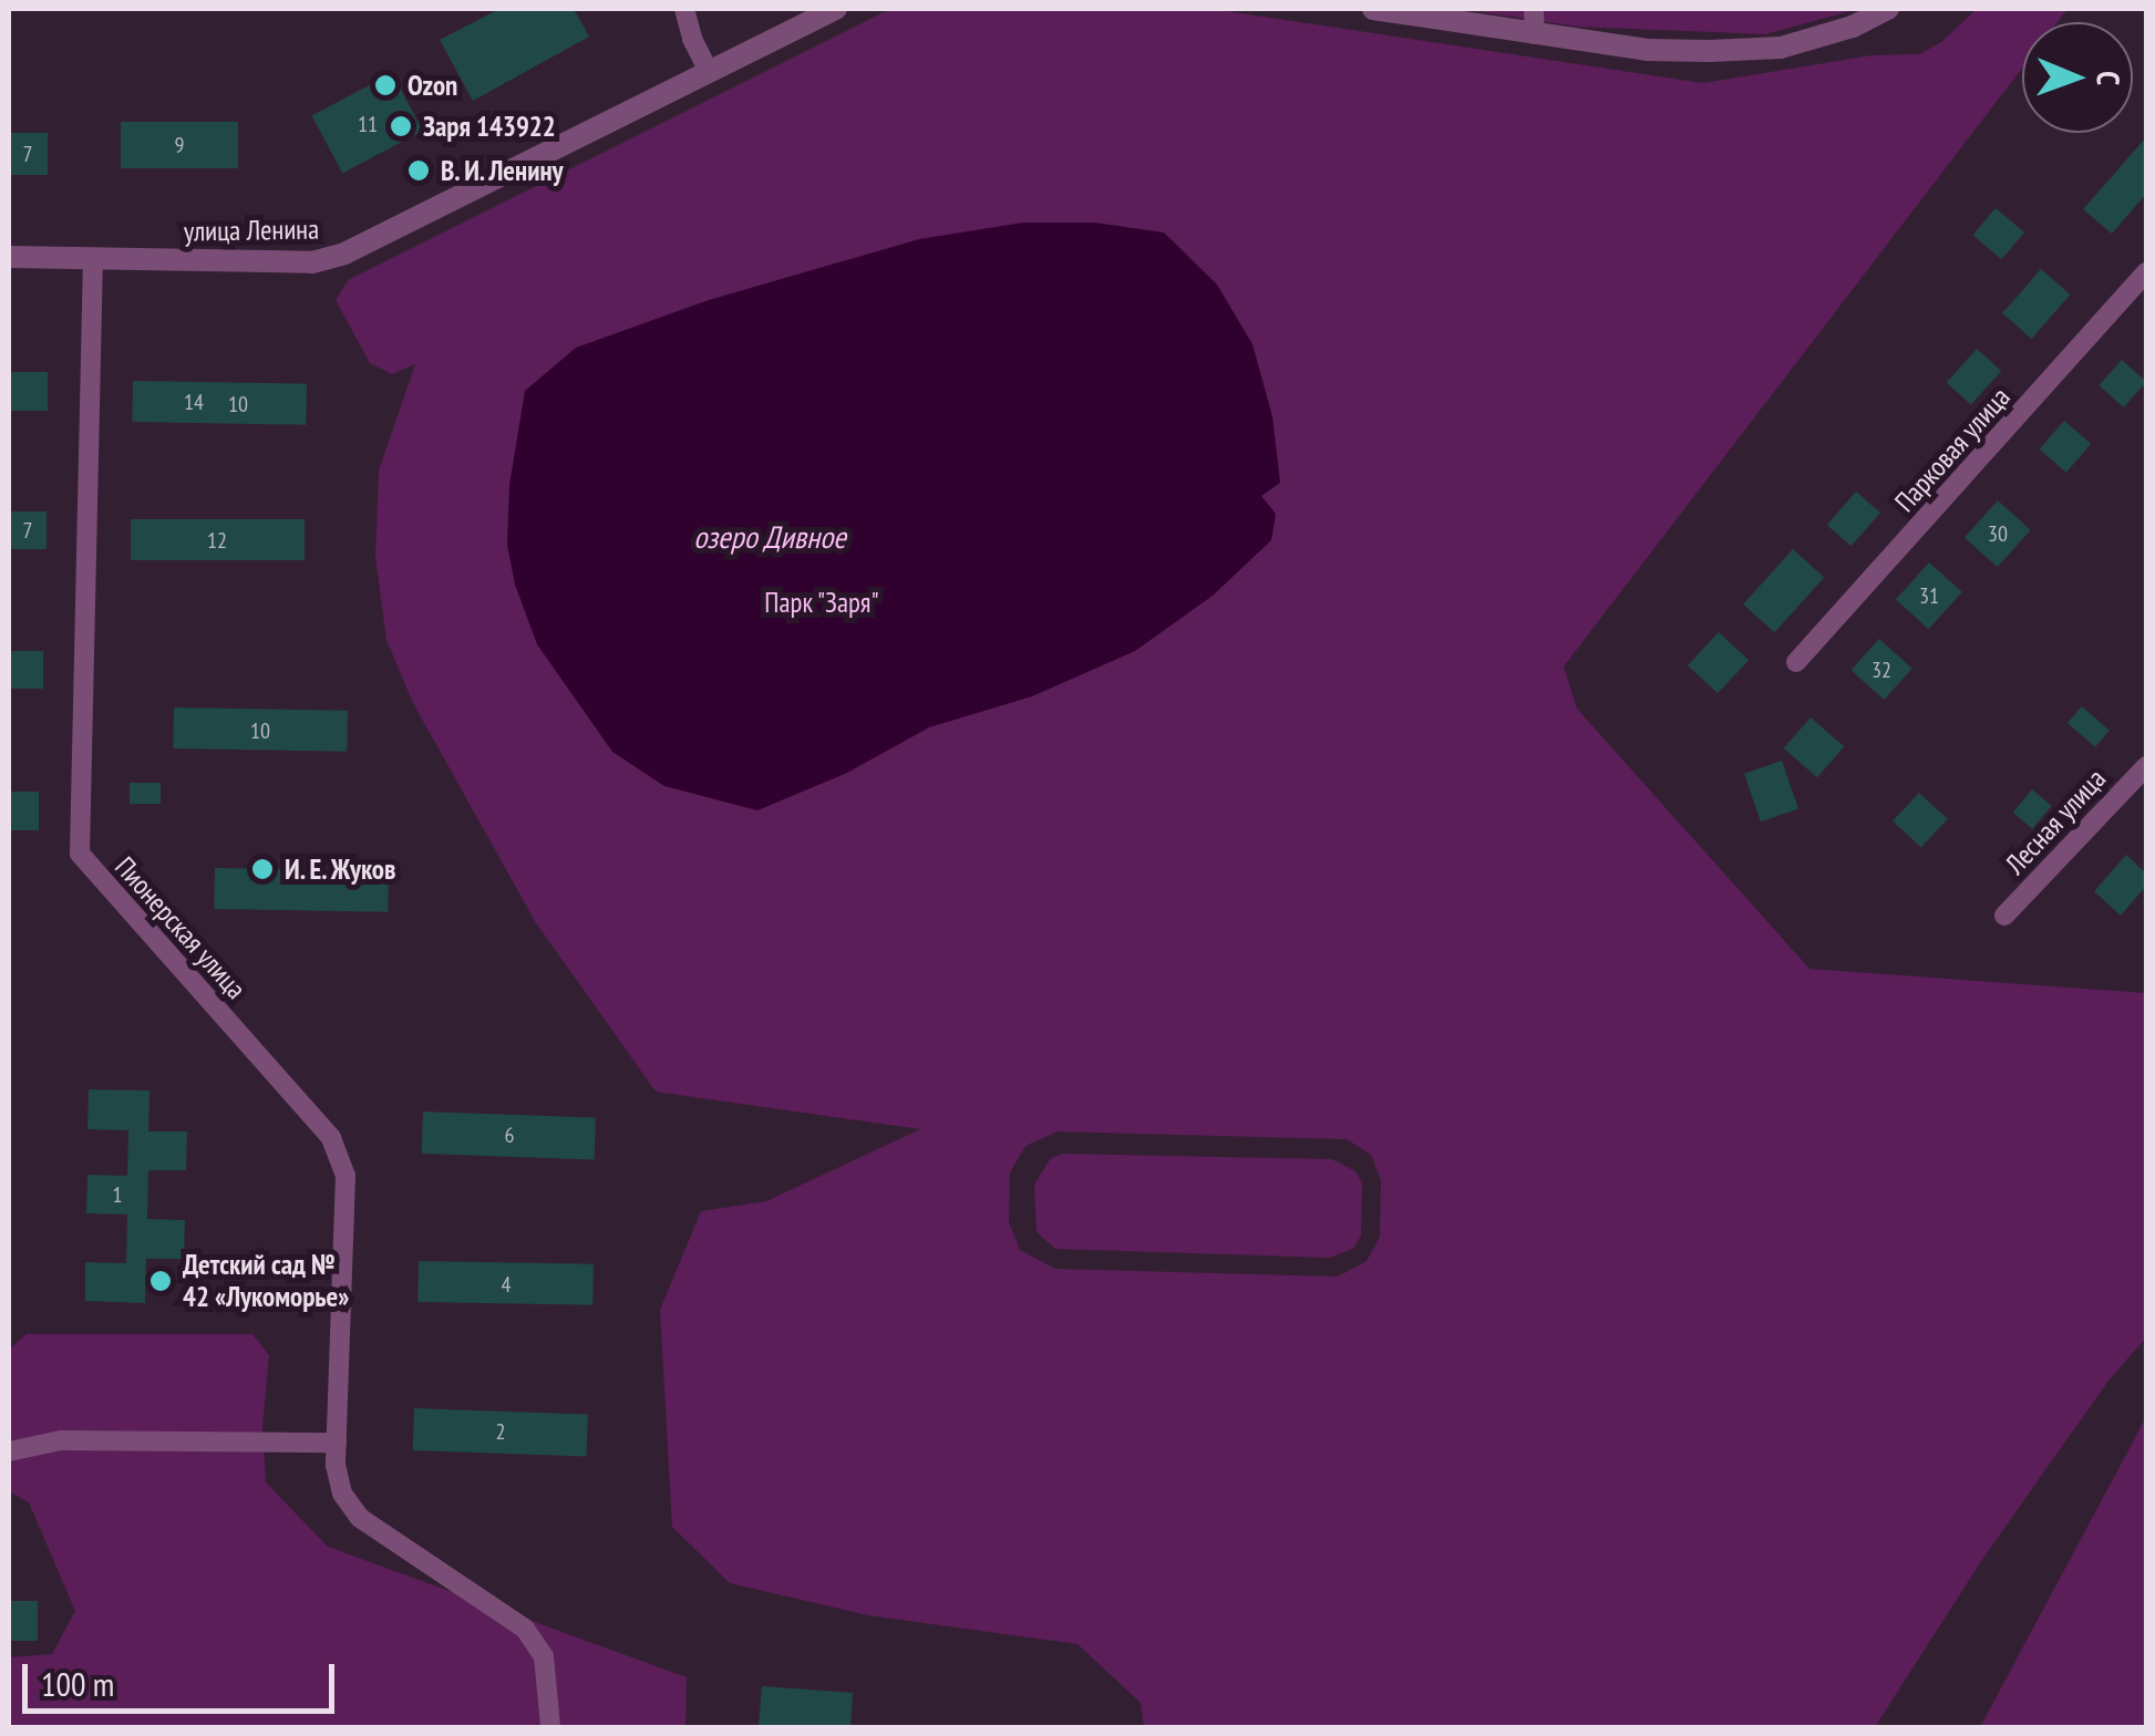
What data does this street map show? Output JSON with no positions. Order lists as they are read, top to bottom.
{
  "streets": {
    "street": [
      "улица Ленина",
      "Парковая улица",
      "Лесная улица",
      "Пионерская улица"
    ]
  },
  "crossings": [
    ["улица Ленина", "Пионерская улица"]
  ],
  "water": ["озеро Дивное"],
  "parks": ["Парк \"Заря\""],
  "places": [
    "Ozon",
    "Заря 143922",
    "В. И. Ленину",
    "И. Е. Жуков",
    "Детский сад № 42 «Лукоморье»"
  ],
  "house_numbers": [
    "11",
    "9",
    "7",
    "14",
    "10",
    "7",
    "30",
    "12",
    "31",
    "32",
    "10",
    "6",
    "1",
    "4",
    "2"
  ],
  "scale_bar": "100 m",
  "north": "right"
}
